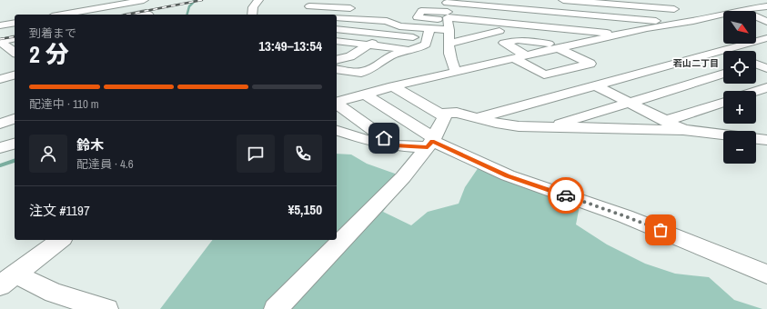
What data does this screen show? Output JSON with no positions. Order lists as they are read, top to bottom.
{
  "districts": ["若山二丁目"],
  "north": "bottom right",
  "page": {
    "map_buttons": ["+", "−"],
    "heading": ["2 分", "到着まで", "13:49–13:54"],
    "panel": [
      "鈴木",
      "配達員 · 4.6",
      "注文 #1197",
      "¥5,150"
    ],
    "bar": "配達中 · 110 m"
  }
}
